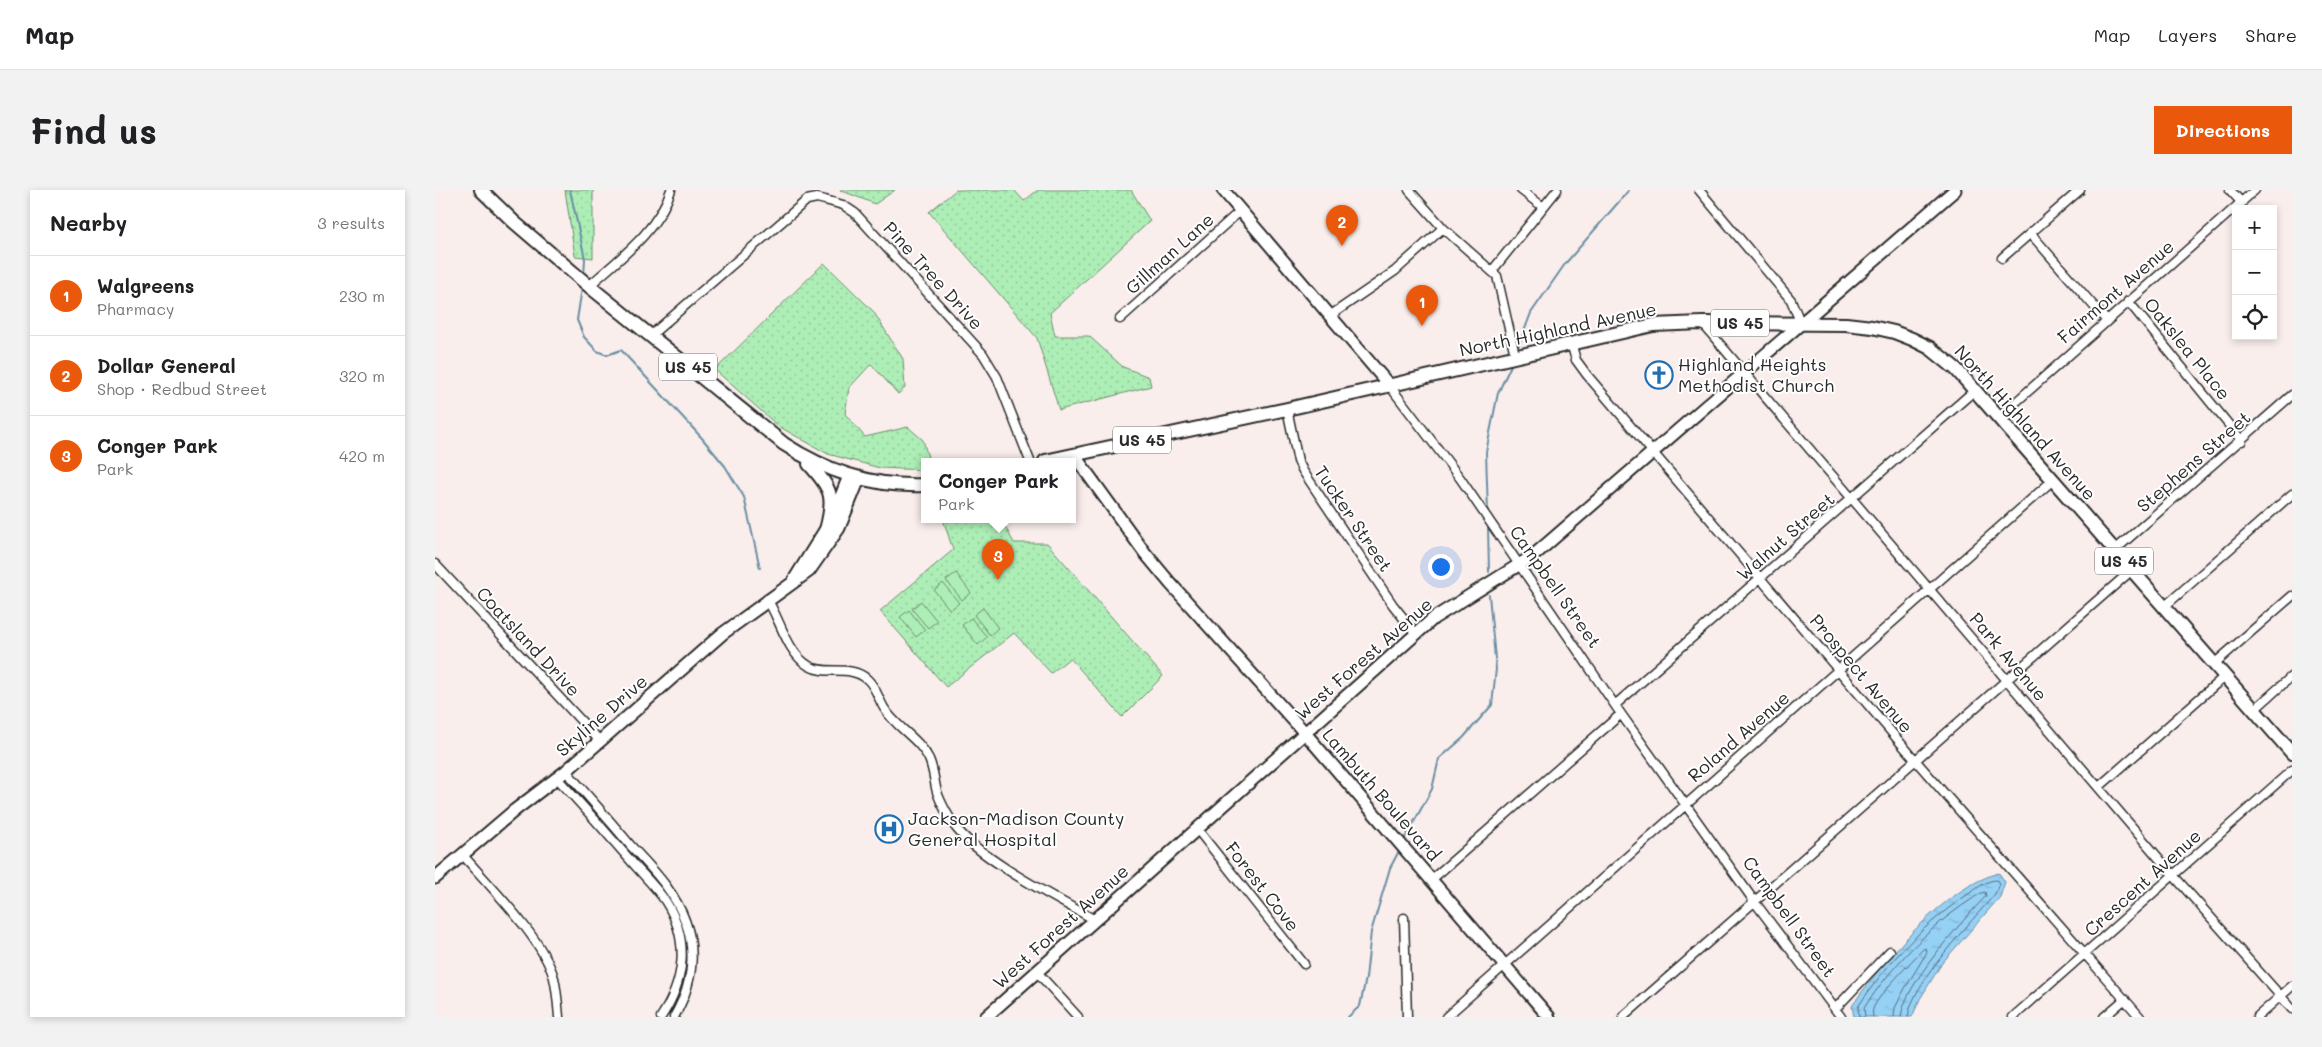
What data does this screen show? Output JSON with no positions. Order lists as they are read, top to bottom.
{
  "streets": {
    "main road": ["US 45", "North Highland Avenue"],
    "street": [
      "Gillman Lane",
      "Pine Tree Drive",
      "Fairmont Avenue",
      "Oakslea Place",
      "Stephens Street",
      "Tucker Street",
      "Walnut Street",
      "Campbell Street",
      "Coatsland Drive",
      "Park Avenue",
      "West Forest Avenue",
      "Prospect Avenue",
      "Skyline Drive",
      "Roland Avenue",
      "Lambuth Boulevard",
      "Crescent Avenue",
      "Forest Cove"
    ]
  },
  "crossings": [
    ["Gillman Lane", "Campbell Street"],
    ["Pine Tree Drive", "US 45"],
    ["Fairmont Avenue", "North Highland Avenue"],
    ["Fairmont Avenue", "Oakslea Place"],
    ["US 45", "Skyline Drive"],
    ["North Highland Avenue", "Stephens Street"],
    ["North Highland Avenue", "Tucker Street"],
    ["North Highland Avenue", "Walnut Street"],
    ["North Highland Avenue", "Campbell Street"],
    ["North Highland Avenue", "Park Avenue"],
    ["North Highland Avenue", "West Forest Avenue"],
    ["North Highland Avenue", "Prospect Avenue"],
    ["North Highland Avenue", "Roland Avenue"],
    ["North Highland Avenue", "Lambuth Boulevard"],
    ["Oakslea Place", "Stephens Street"],
    ["Tucker Street", "West Forest Avenue"],
    ["Walnut Street", "Campbell Street"],
    ["Walnut Street", "Park Avenue"],
    ["Walnut Street", "Prospect Avenue"],
    ["Campbell Street", "West Forest Avenue"],
    ["Campbell Street", "Roland Avenue"],
    ["Coatsland Drive", "Skyline Drive"],
    ["Park Avenue", "West Forest Avenue"],
    ["Park Avenue", "Roland Avenue"],
    ["Park Avenue", "Crescent Avenue"],
    ["West Forest Avenue", "Prospect Avenue"],
    ["West Forest Avenue", "Lambuth Boulevard"],
    ["West Forest Avenue", "Forest Cove"],
    ["Prospect Avenue", "Roland Avenue"],
    ["Prospect Avenue", "Crescent Avenue"],
    ["Roland Avenue", "Lambuth Boulevard"]
  ],
  "places": {
    "church": ["Highland Heights Methodist Church"],
    "hospital": ["Jackson-Madison County General Hospital"]
  },
  "page": {
    "header": "Map",
    "nav": ["Map", "Layers", "Share"],
    "buttons": "Directions",
    "title": "Find us",
    "heading": ["Nearby", "3 results"],
    "map_buttons": ["+", "−"],
    "pins": ["2", "1", "3"],
    "list": [
      {
        "mark": "1",
        "name": "Walgreens",
        "note": "Pharmacy",
        "value": "230 m"
      },
      {
        "mark": "2",
        "name": "Dollar General",
        "note": "Shop · Redbud Street",
        "value": "320 m"
      },
      {
        "mark": "3",
        "name": "Conger Park",
        "note": "Park",
        "value": "420 m"
      }
    ],
    "popup": ["Conger Park", "Park"]
  }
}
